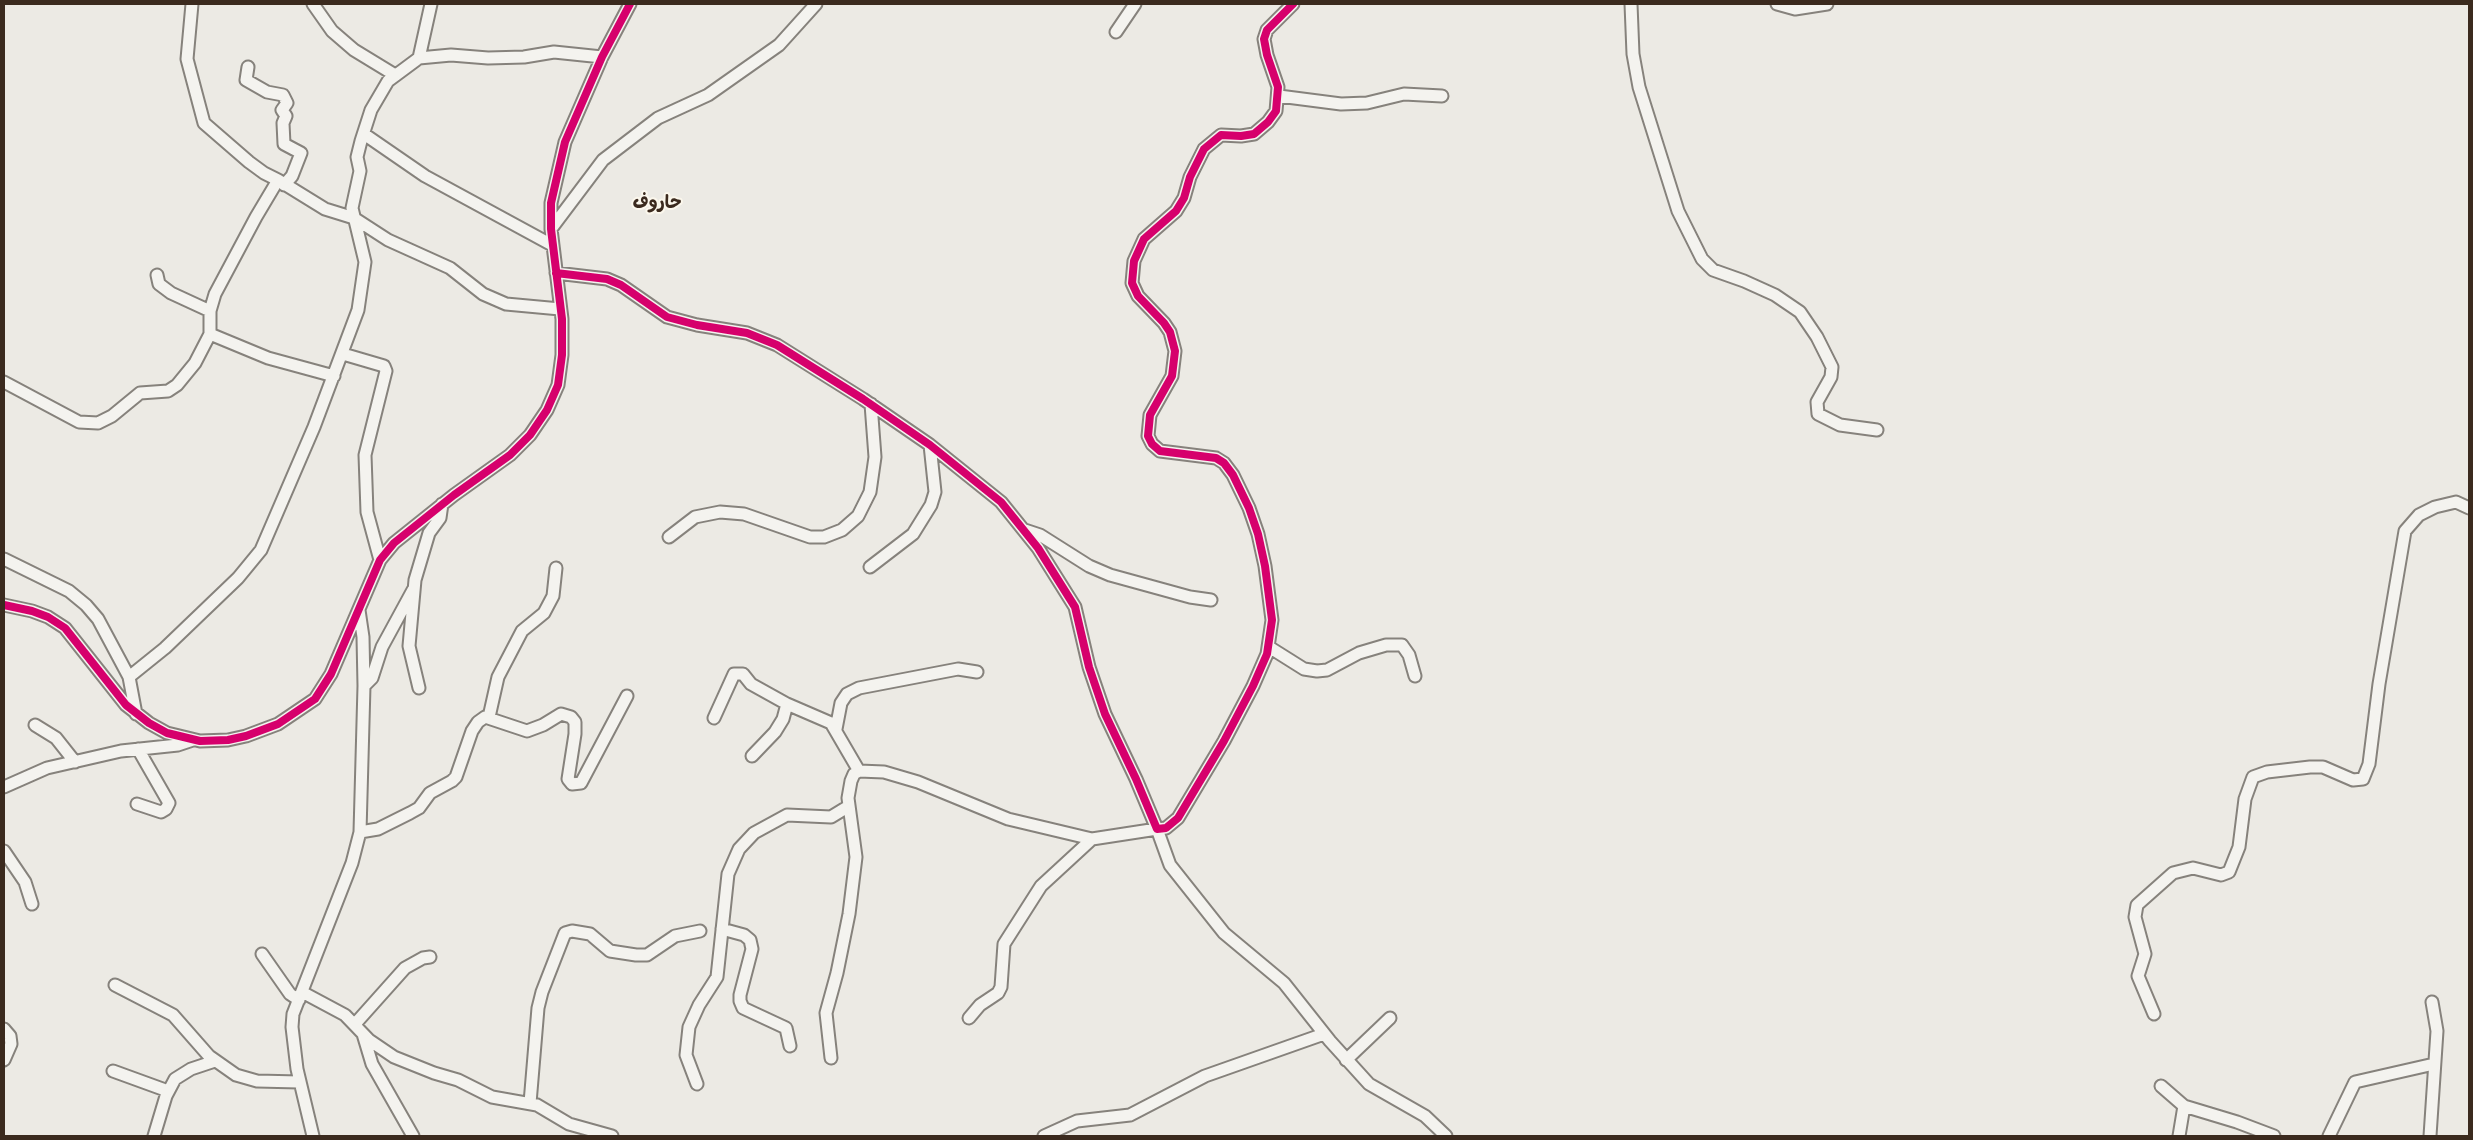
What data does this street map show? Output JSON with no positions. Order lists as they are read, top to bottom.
{
  "districts": ["حاروف"]
}
